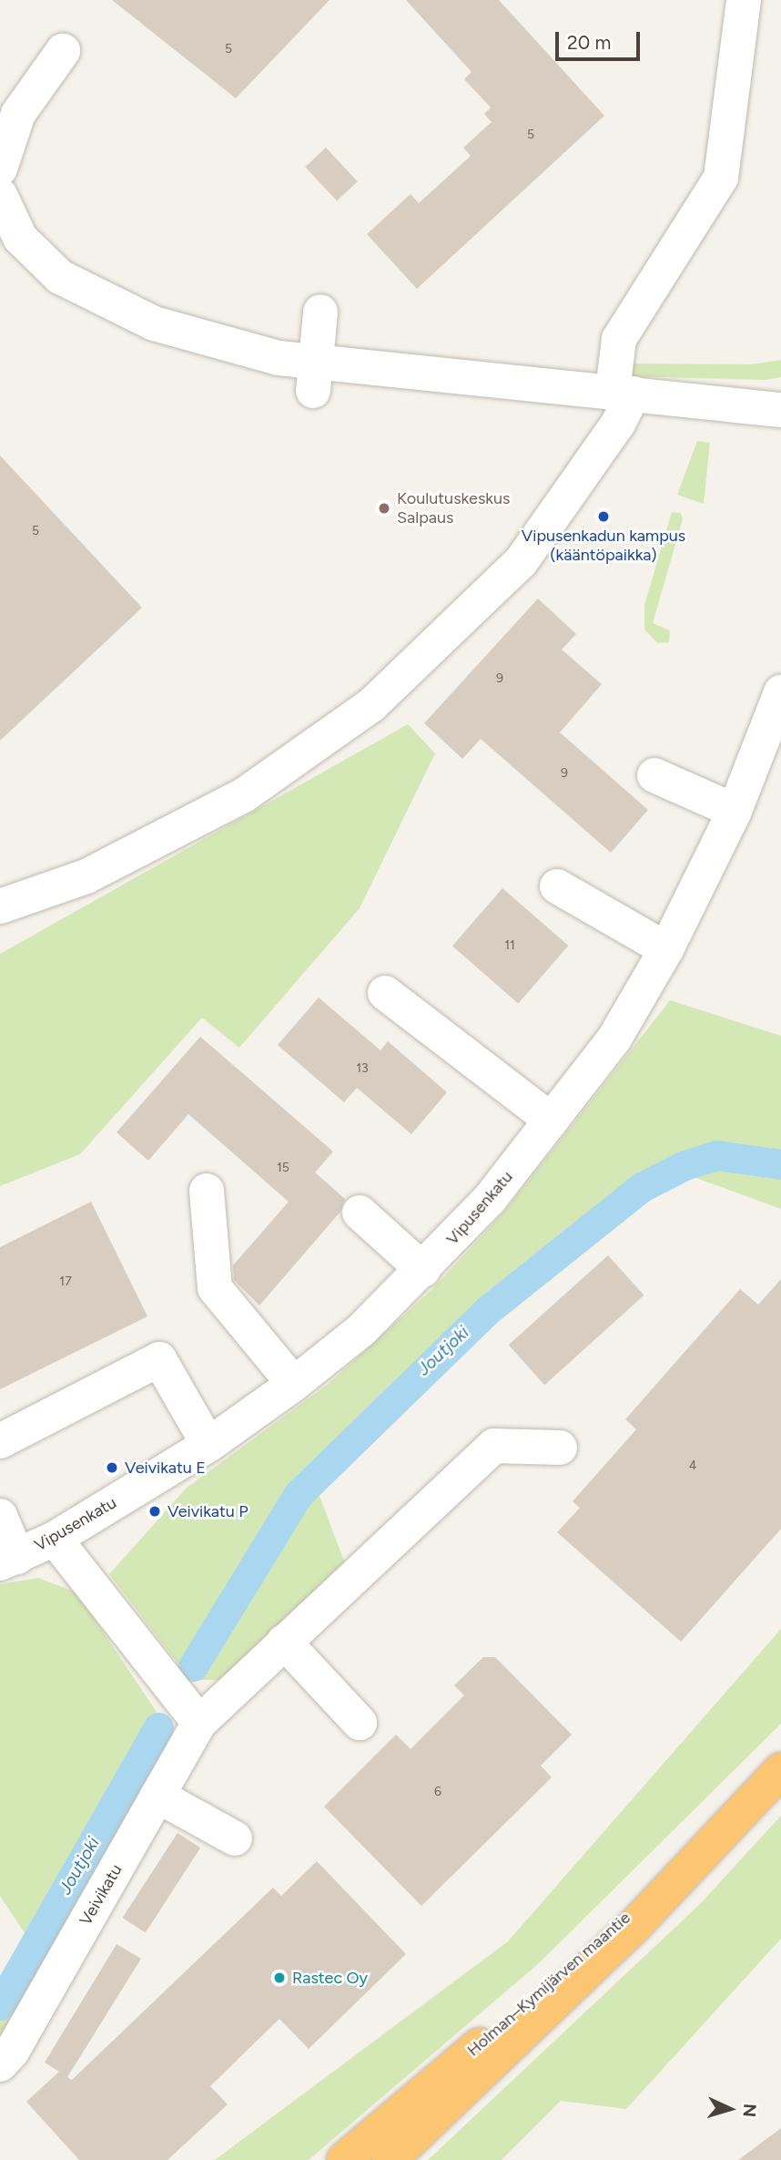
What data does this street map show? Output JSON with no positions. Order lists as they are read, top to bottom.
{
  "streets": {
    "highway": ["Holman–Kymijärven maantie"],
    "street": ["Vipusenkatu", "Veivikatu"]
  },
  "water": ["Joutjoki"],
  "places": [
    "Koulutuskeskus Salpaus",
    "Vipusenkadun kampus (kääntöpaikka)",
    "Veivikatu E",
    "Veivikatu P",
    "Rastec Oy"
  ],
  "house_numbers": [
    "5",
    "5",
    "5",
    "9",
    "9",
    "11",
    "13",
    "15",
    "17",
    "4",
    "6"
  ],
  "scale_bar": "20 m",
  "north": "right"
}
